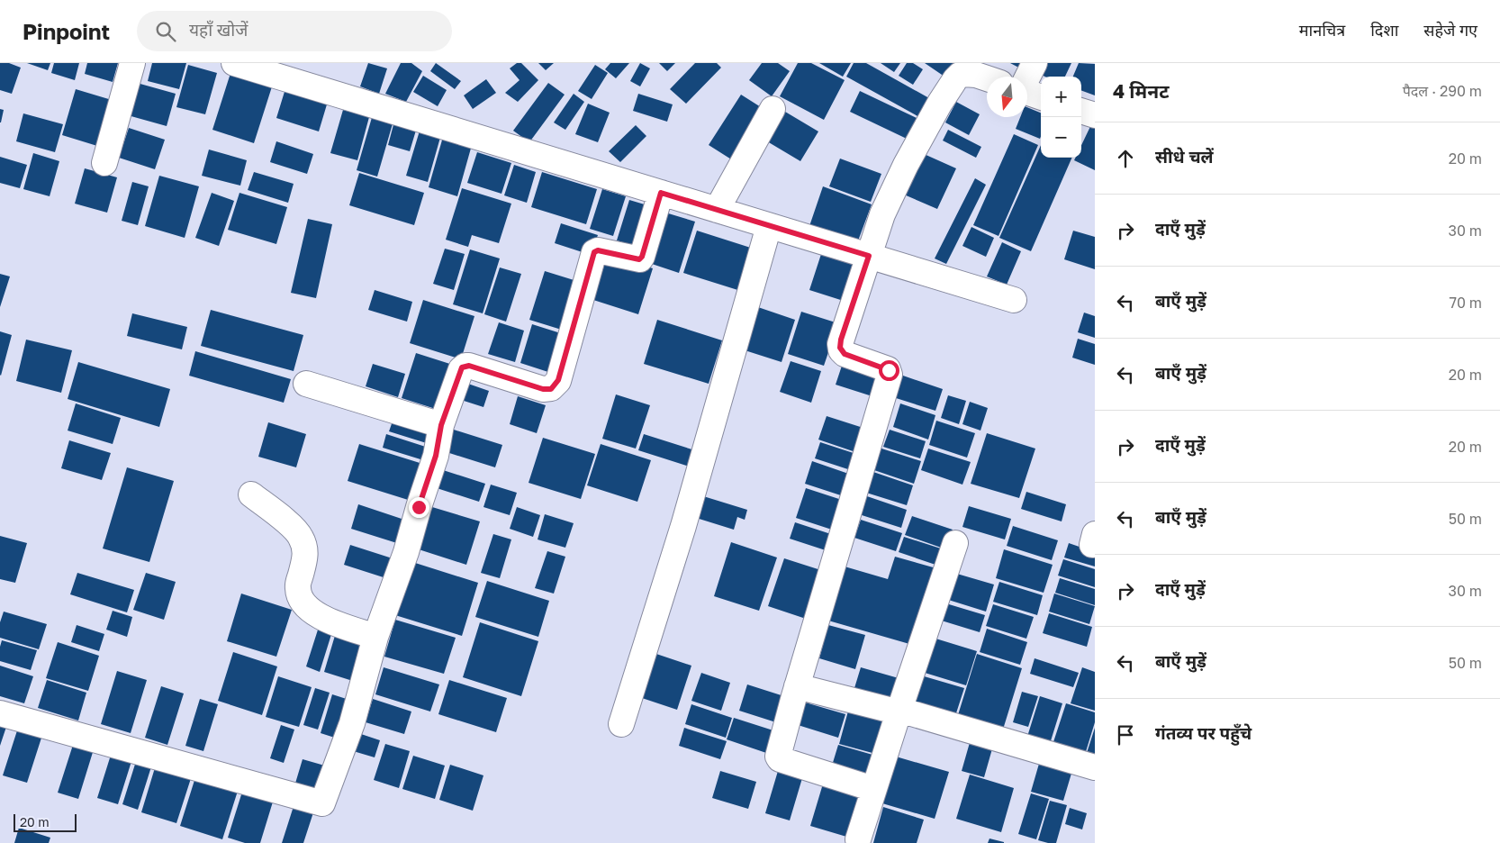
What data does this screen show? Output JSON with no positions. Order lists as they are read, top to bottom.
{
  "scale_bar": "20 m",
  "north": "bottom",
  "page": {
    "header": "Pinpoint",
    "search": "यहाँ खोजें",
    "nav": ["मानचित्र", "दिशा", "सहेजे गए"],
    "heading": ["4 मिनट", "पैदल · 290 m"],
    "map_buttons": ["+", "−"],
    "list": [
      ["सीधे चलें", "20 m"],
      ["दाएँ मुड़ें", "30 m"],
      ["बाएँ मुड़ें", "70 m"],
      ["बाएँ मुड़ें", "20 m"],
      ["दाएँ मुड़ें", "20 m"],
      ["बाएँ मुड़ें", "50 m"],
      ["दाएँ मुड़ें", "30 m"],
      ["बाएँ मुड़ें", "50 m"],
      "गंतव्य पर पहुँचे"
    ],
    "scale": "20 m"
  }
}
